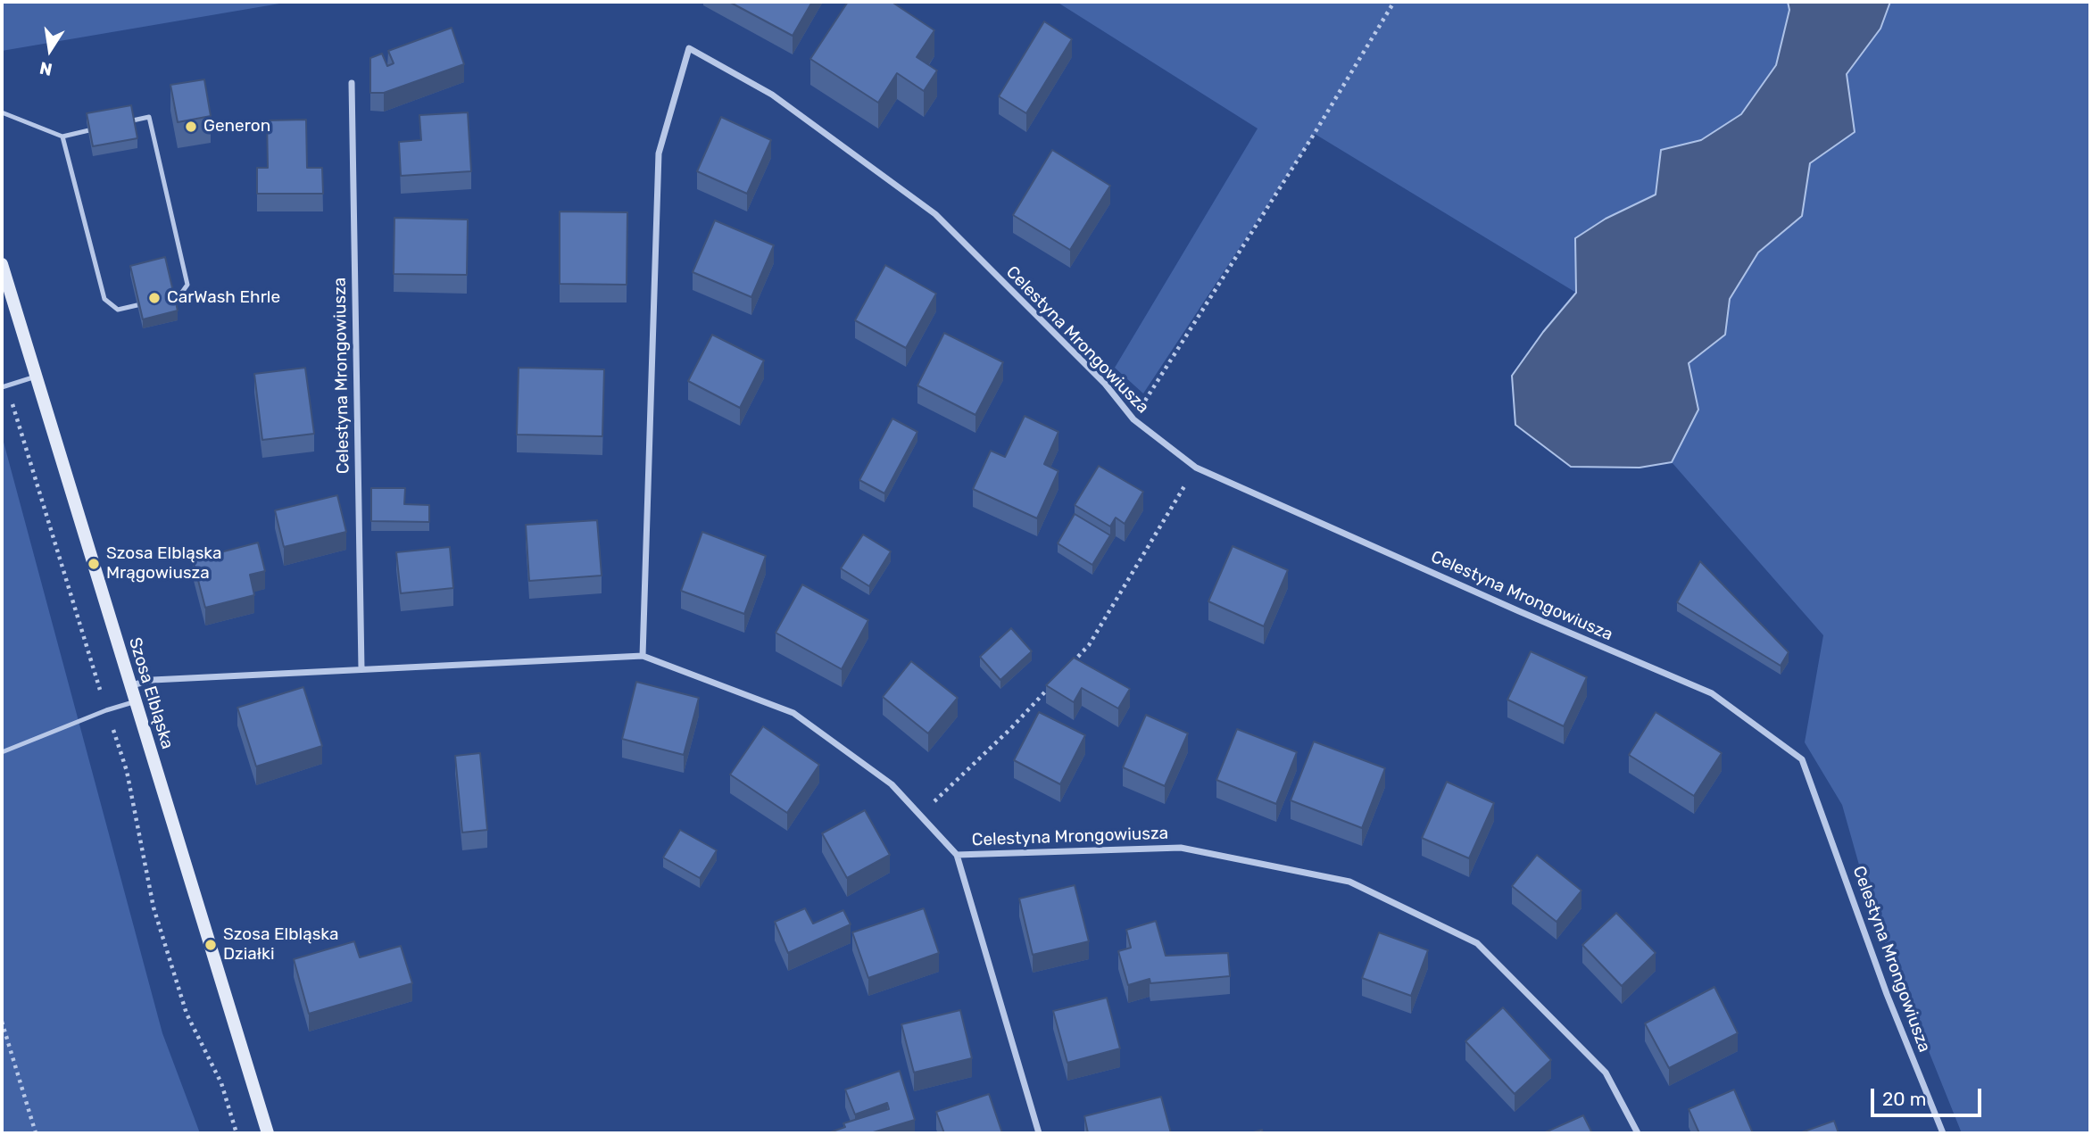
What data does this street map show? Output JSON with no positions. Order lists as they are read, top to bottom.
{
  "streets": {
    "main road": ["Szosa Elbląska"],
    "street": ["Celestyna Mrongowiusza"]
  },
  "crossings": [
    ["Celestyna Mrongowiusza", "Szosa Elbląska"]
  ],
  "places": [
    "Generon",
    "CarWash Ehrle",
    "Szosa Elbląska Mrągowiusza",
    "Szosa Elbląska Działki"
  ],
  "scale_bar": "20 m",
  "north": "bottom"
}
